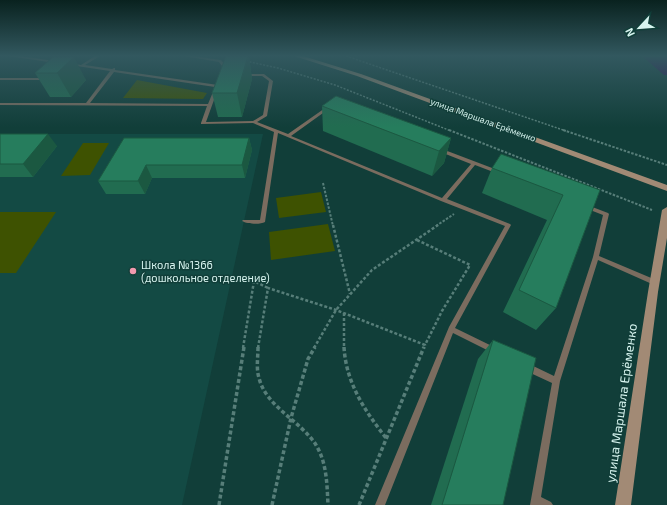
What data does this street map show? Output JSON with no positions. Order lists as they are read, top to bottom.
{
  "streets": {
    "street": ["улица Маршала Ерёменко"]
  },
  "places": ["Школа №1366 (дошкольное отделение)"],
  "north": "bottom left"
}
